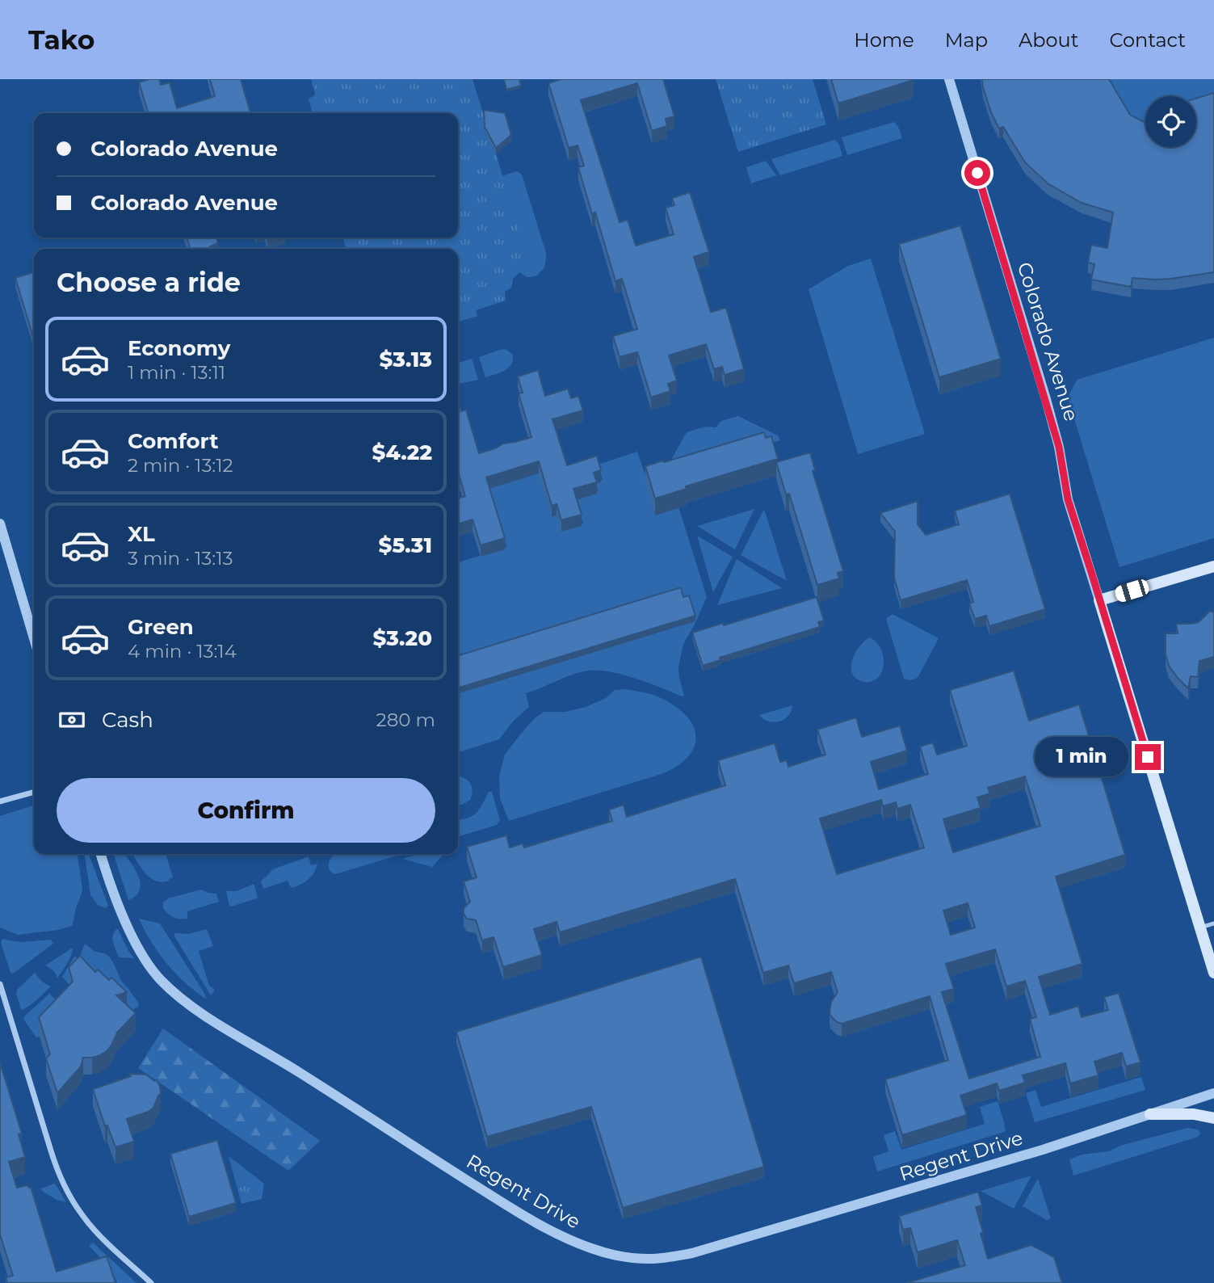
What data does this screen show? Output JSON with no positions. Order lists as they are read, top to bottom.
{
  "streets": {
    "main road": ["Colorado Avenue"],
    "street": ["Regent Drive"]
  },
  "page": {
    "header": "Tako",
    "nav": [
      "Home",
      "Map",
      "About",
      "Contact"
    ],
    "banner": ["Colorado Avenue", "Colorado Avenue"],
    "heading": "Choose a ride",
    "list": [
      {
        "name": "Economy",
        "note": "1 min · 13:11",
        "value": "$3.13"
      },
      {
        "name": "Comfort",
        "note": "2 min · 13:12",
        "value": "$4.22"
      },
      {
        "name": "XL",
        "note": "3 min · 13:13",
        "value": "$5.31"
      },
      {
        "name": "Green",
        "note": "4 min · 13:14",
        "value": "$3.20"
      }
    ],
    "pay": ["Cash", "280 m"],
    "bubble": "1 min",
    "buttons": "Confirm"
  }
}
